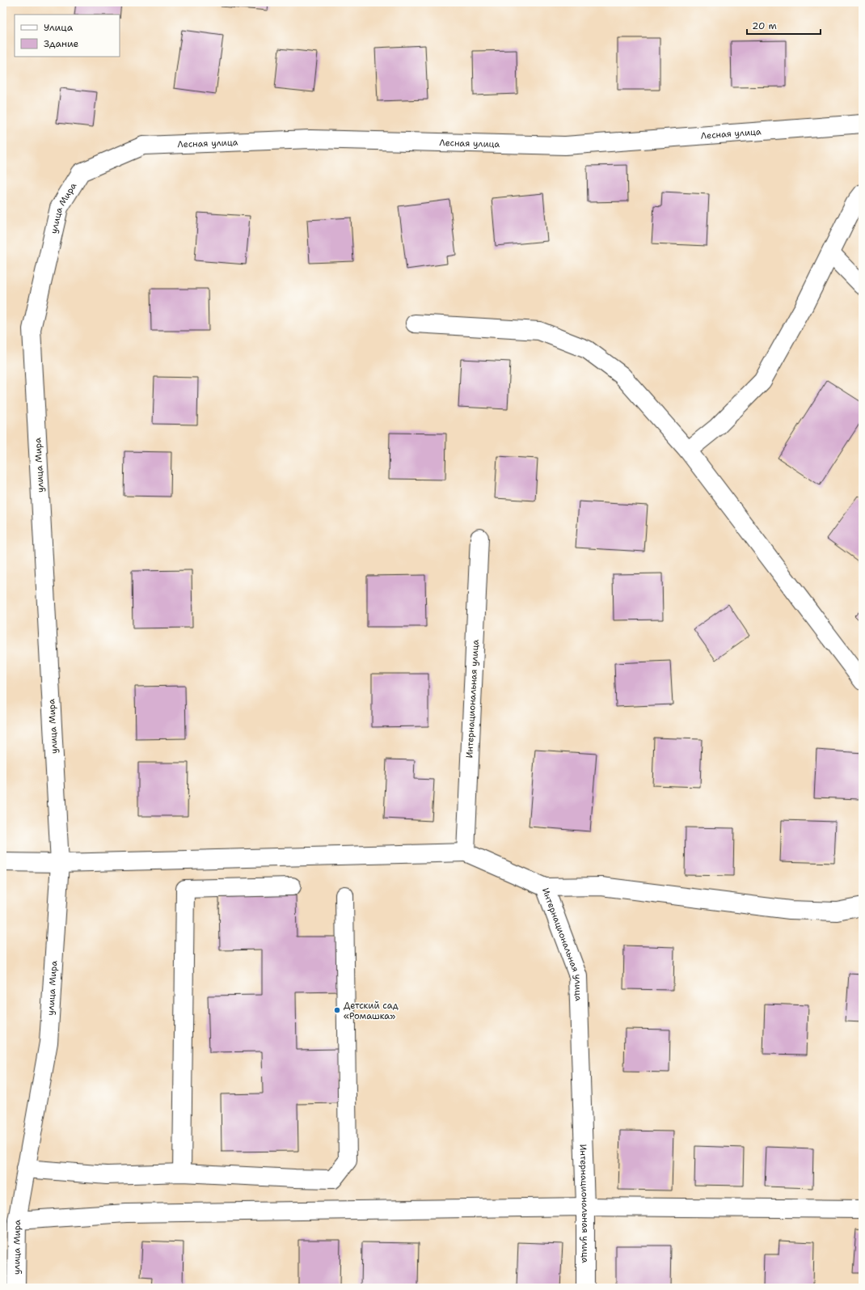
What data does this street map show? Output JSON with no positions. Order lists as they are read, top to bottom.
{
  "streets": {
    "street": ["Лесная улица", "улица Мира", "Интернациональная улица"]
  },
  "crossings": [
    ["Лесная улица", "улица Мира"]
  ],
  "places": ["Детский сад «Ромашка»"],
  "legend": ["Улица", "Здание"],
  "scale_bar": "20 m"
}
